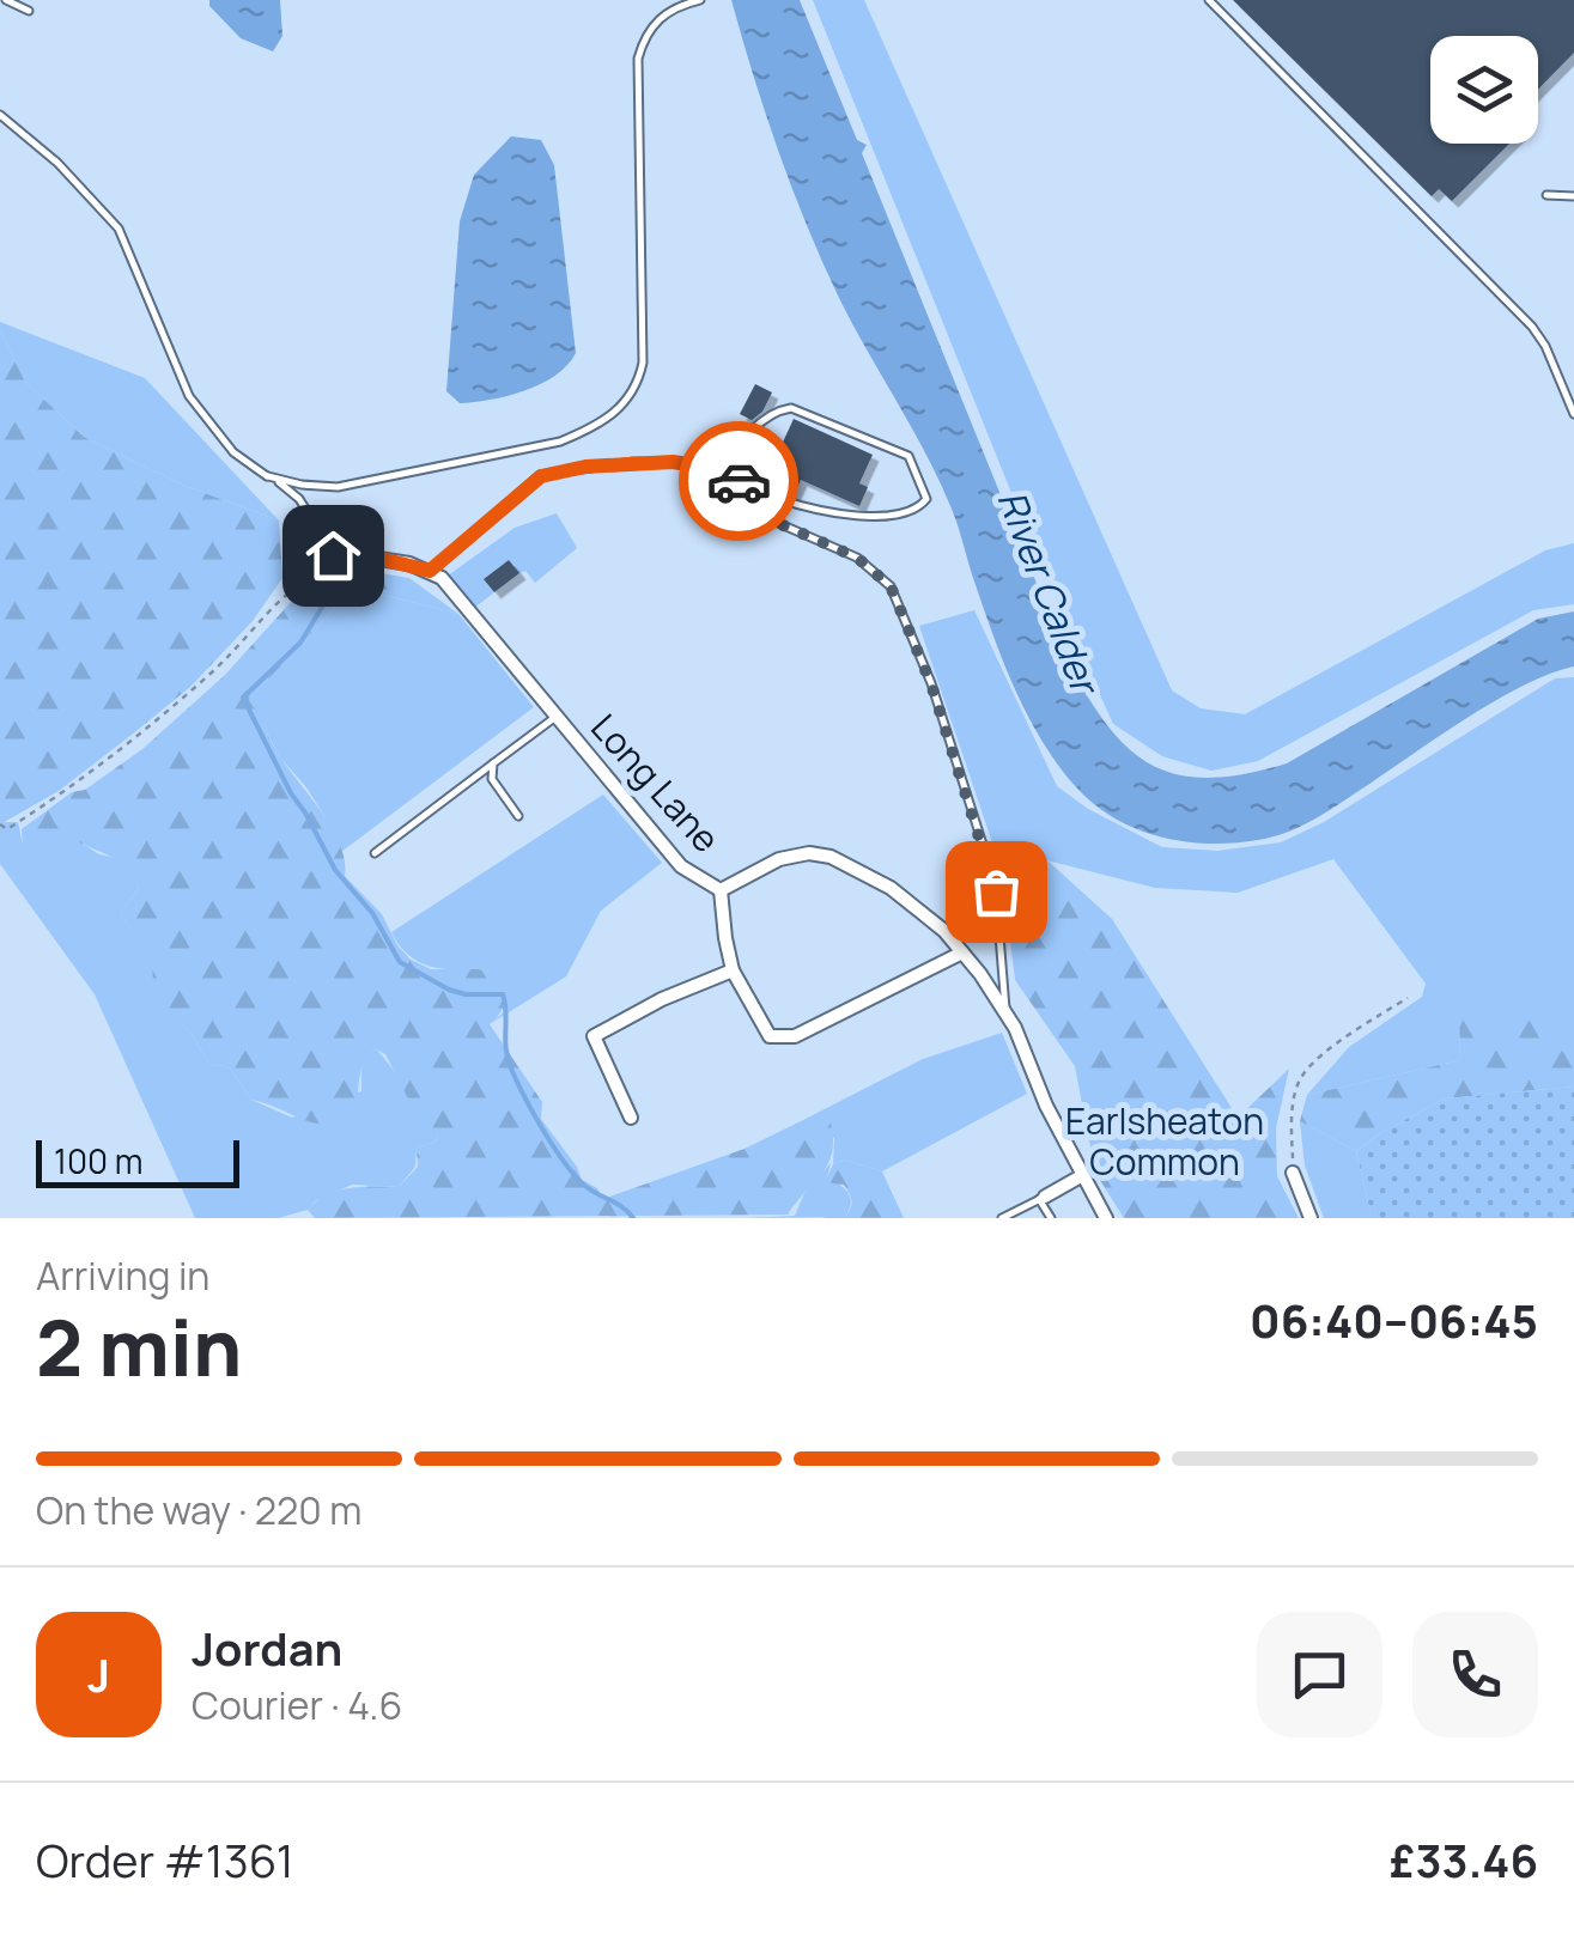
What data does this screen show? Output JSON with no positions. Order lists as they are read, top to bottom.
{
  "streets": {
    "street": ["Long Lane"]
  },
  "water": ["River Calder"],
  "parks": ["Earlsheaton Common"],
  "scale_bar": "100 m",
  "page": {
    "scale": "100 m",
    "heading": ["2 min", "Arriving in", "06:40–06:45"],
    "panel": [
      "Jordan",
      "Courier · 4.6",
      "Order #1361",
      "£33.46"
    ],
    "bar": "On the way · 220 m",
    "round": "J"
  }
}
